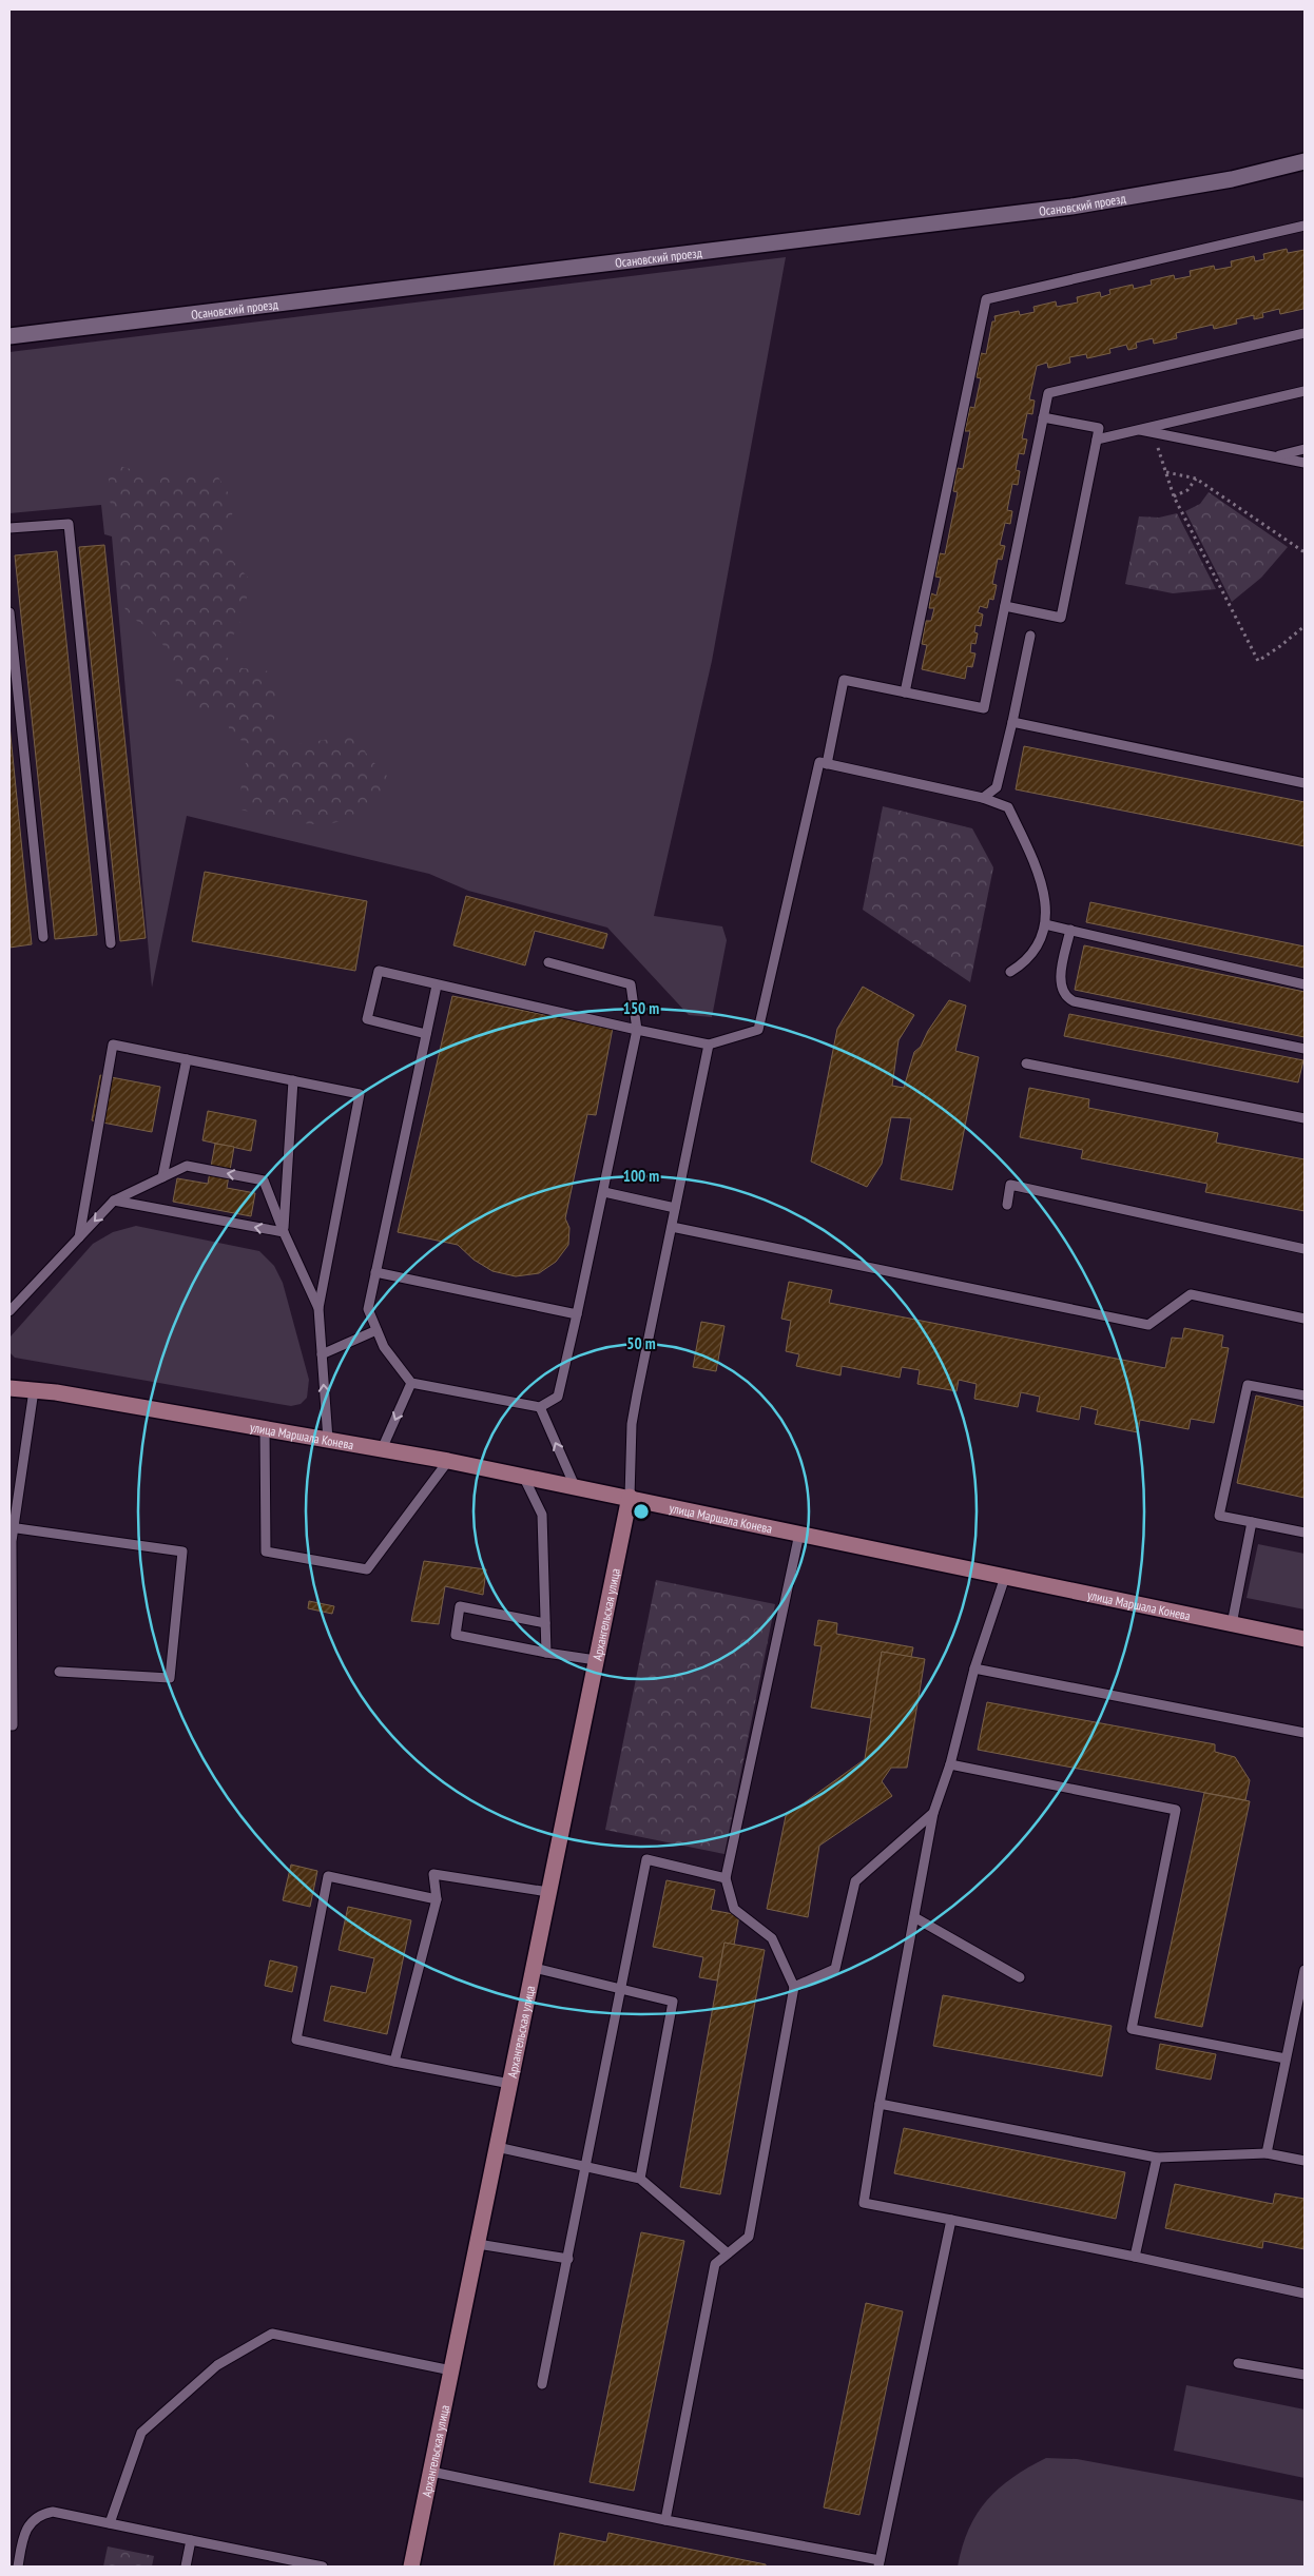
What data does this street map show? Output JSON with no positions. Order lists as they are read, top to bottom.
{
  "streets": {
    "main road": ["улица Маршала Конева", "Архангельская улица"],
    "street": ["Осановский проезд"]
  },
  "crossings": [
    ["улица Маршала Конева", "Архангельская улица"]
  ],
  "rings": ["150 m", "100 m", "50 m"]
}
